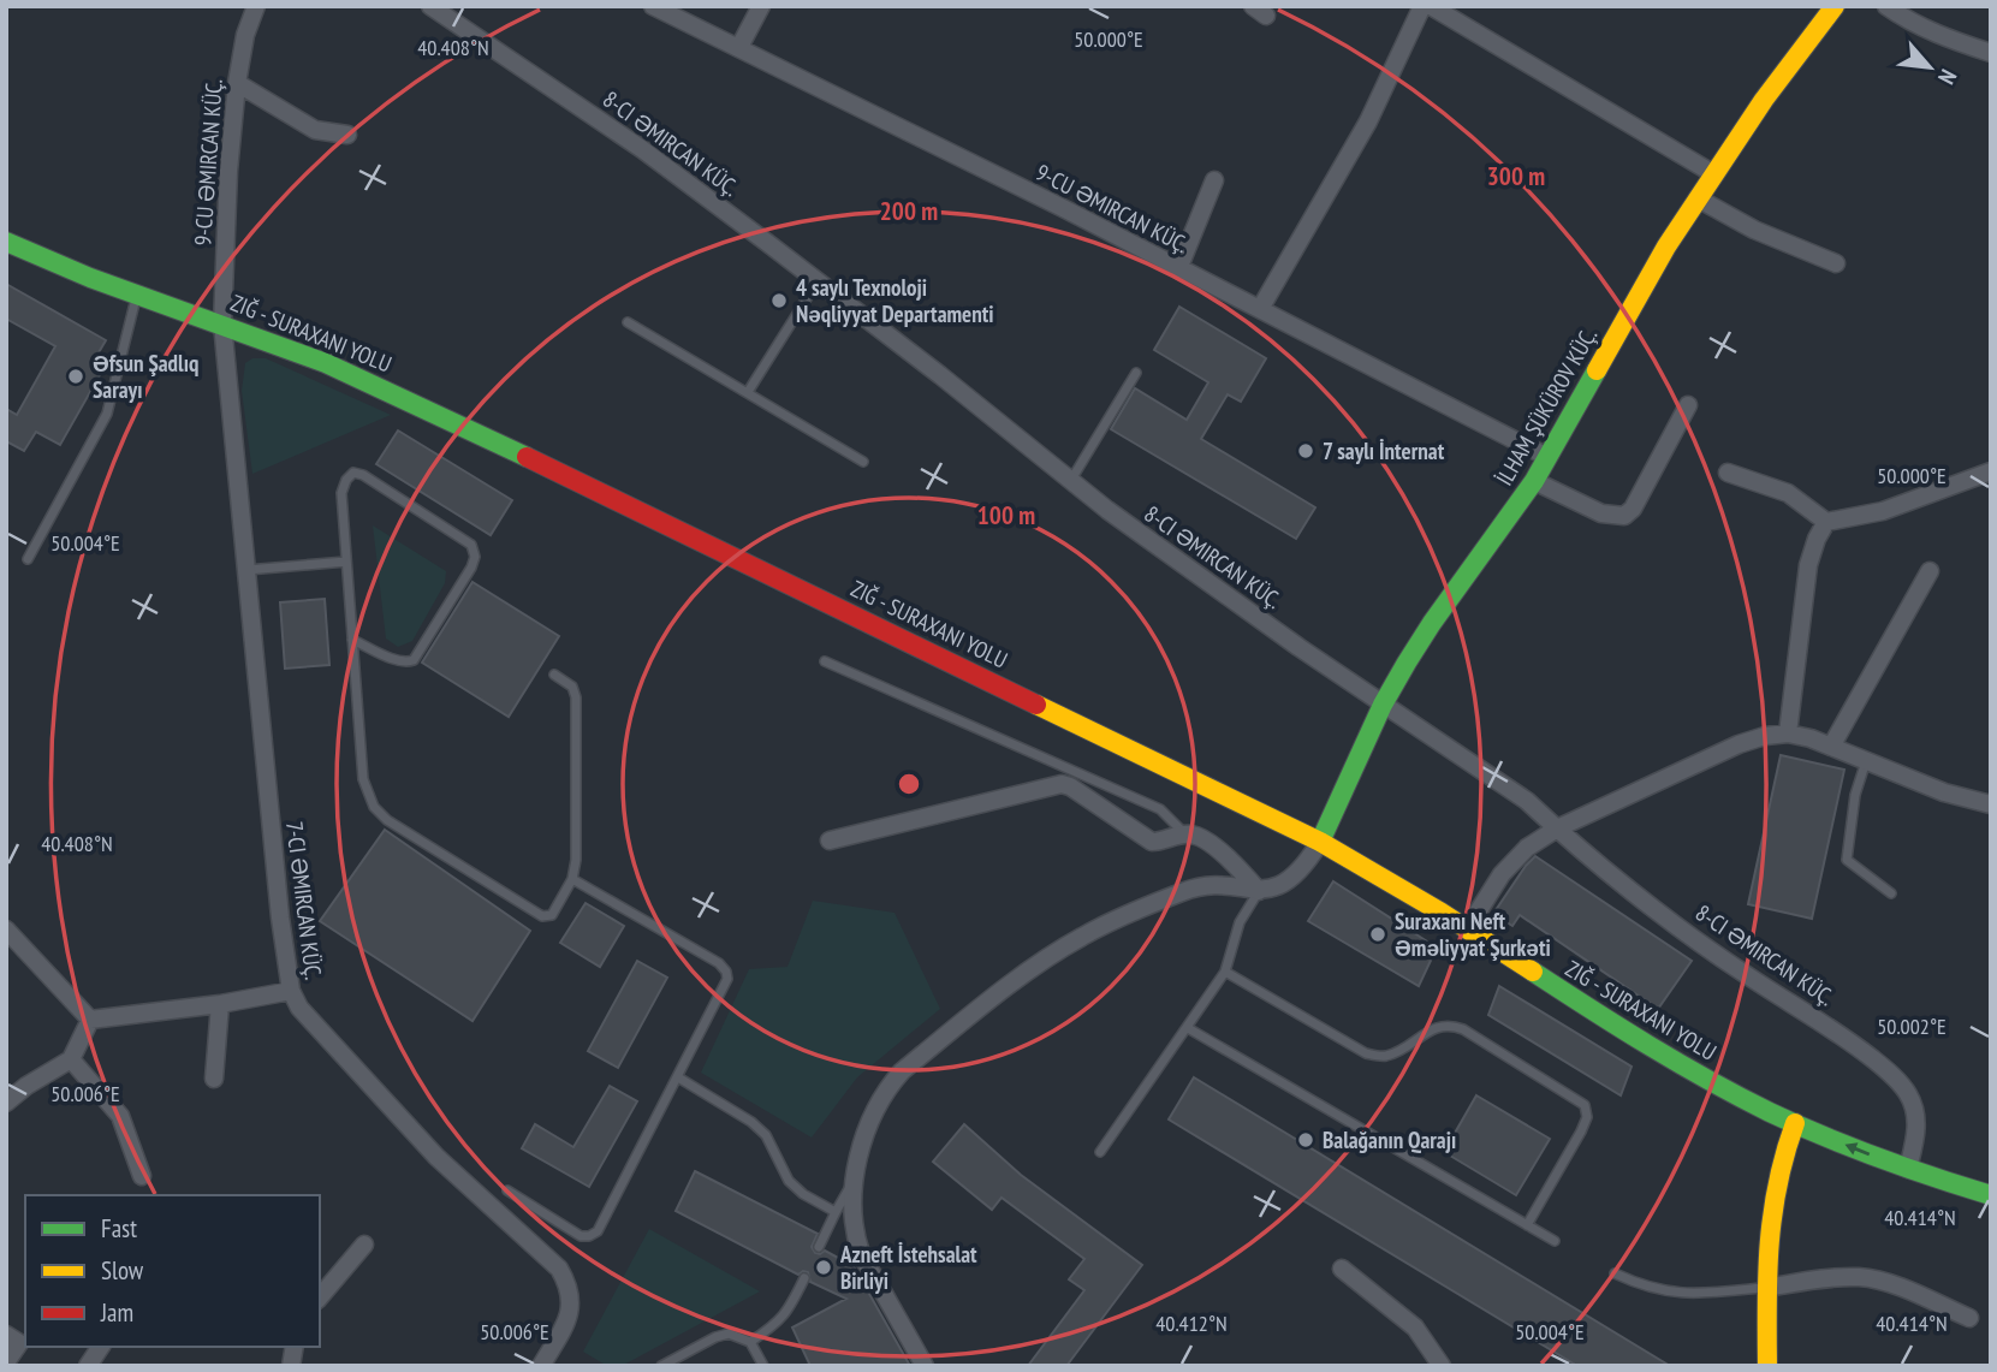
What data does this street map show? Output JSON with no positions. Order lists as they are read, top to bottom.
{
  "streets": {
    "main road": ["İLHAM ŞÜKÜROV KÜÇ."],
    "street": ["8-CI ƏMIRCAN KÜÇ.", "9-CU ƏMIRCAN KÜÇ.", "7-CI ƏMIRCAN KÜÇ."]
  },
  "crossings": [
    ["8-CI ƏMIRCAN KÜÇ.", "İLHAM ŞÜKÜROV KÜÇ."],
    ["9-CU ƏMIRCAN KÜÇ.", "İLHAM ŞÜKÜROV KÜÇ."],
    ["9-CU ƏMIRCAN KÜÇ.", "7-CI ƏMIRCAN KÜÇ."]
  ],
  "places": [
    "4 saylı Texnoloji Nəqliyyat Departamenti",
    "Əfsun Şadlıq Sarayı",
    "7 saylı İnternat",
    "Suraxanı Neft Əməliyyat Şurkəti",
    "Balağanın Qarajı",
    "Azneft İstehsalat Birliyi"
  ],
  "legend": ["Fast", "Slow", "Jam"],
  "north": "bottom right",
  "coordinates": [
    "50.000°E",
    "40.408°N",
    "50.004°E",
    "50.002°E",
    "50.006°E",
    "40.414°N",
    "40.412°N"
  ],
  "rings": ["300 m", "200 m", "100 m"]
}
